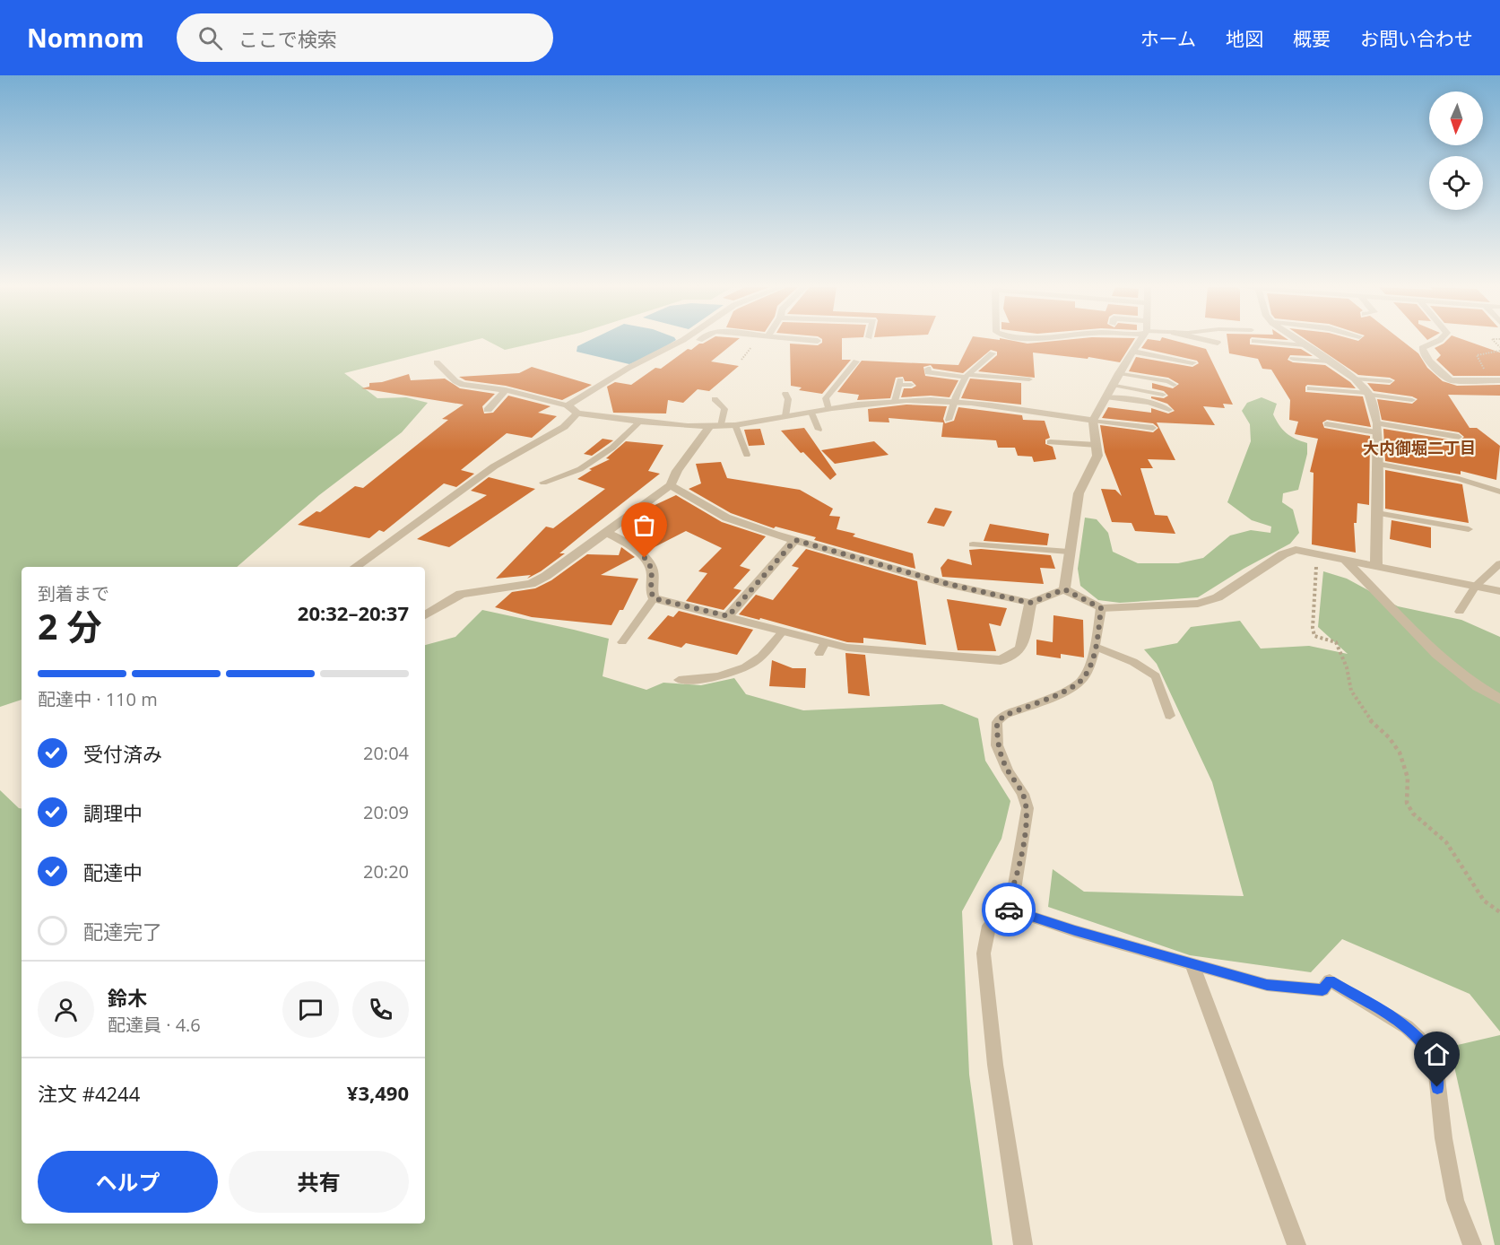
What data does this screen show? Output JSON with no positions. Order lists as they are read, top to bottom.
{
  "districts": ["大内御堀二丁目"],
  "north": "bottom",
  "page": {
    "header": "Nomnom",
    "search": "ここで検索",
    "nav": [
      "ホーム",
      "地図",
      "概要",
      "お問い合わせ"
    ],
    "heading": ["2 分", "到着まで", "20:32–20:37"],
    "panel": [
      "鈴木",
      "配達員 · 4.6",
      "注文 #4244",
      "¥3,490"
    ],
    "bar": "配達中 · 110 m",
    "list": [
      ["受付済み", "20:04"],
      ["調理中", "20:09"],
      ["配達中", "20:20"],
      "配達完了"
    ],
    "buttons": ["ヘルプ", "共有"]
  }
}
